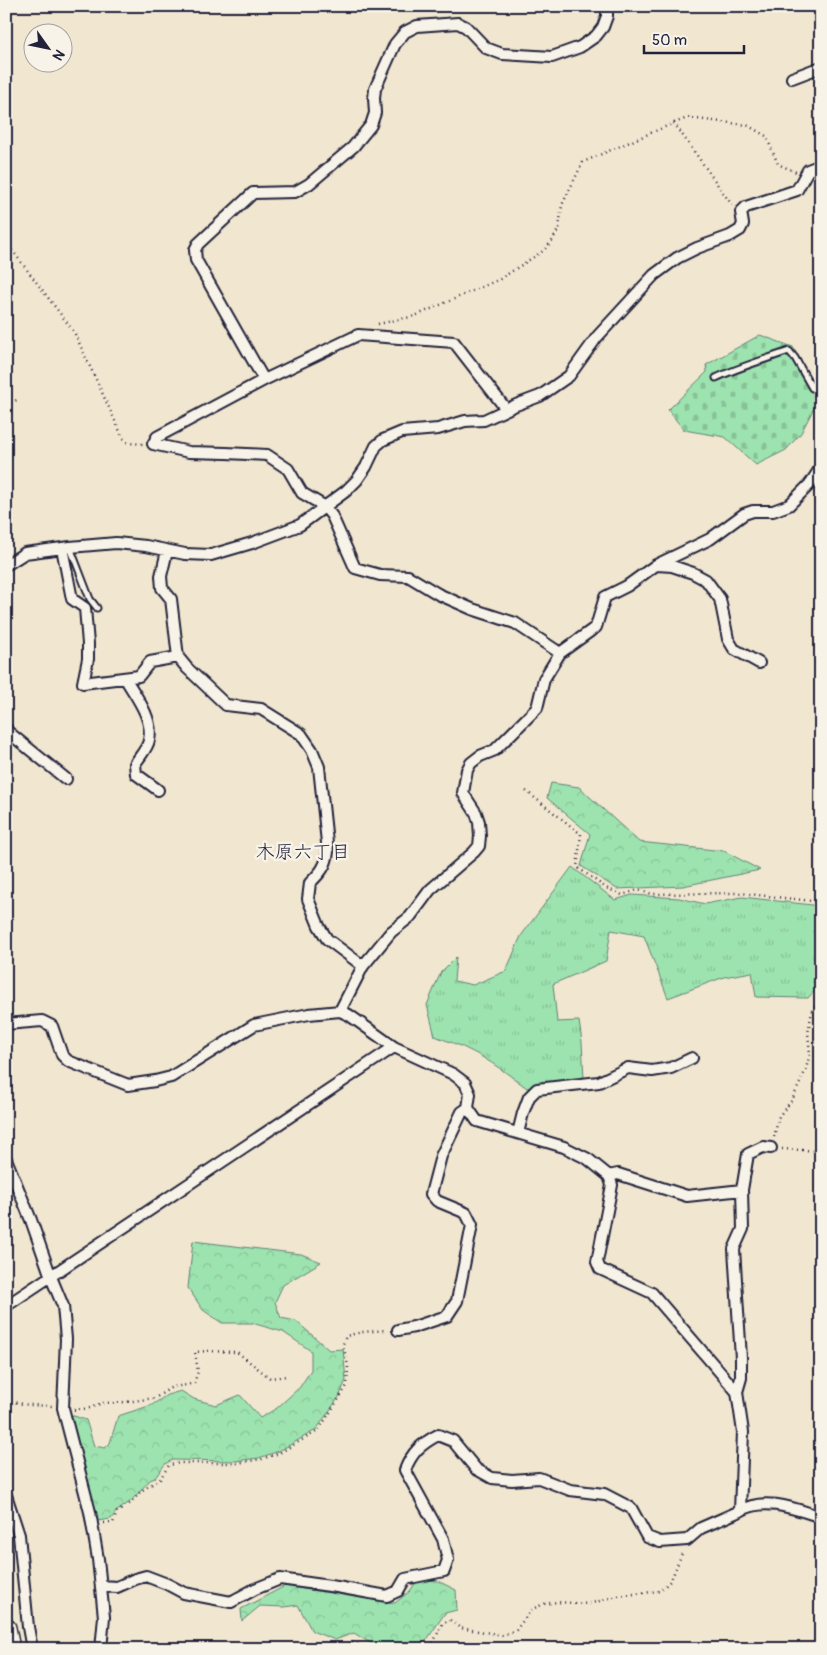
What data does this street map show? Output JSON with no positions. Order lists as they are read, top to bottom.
{
  "districts": ["木原六丁目"],
  "scale_bar": "50 m",
  "north": "bottom right"
}
